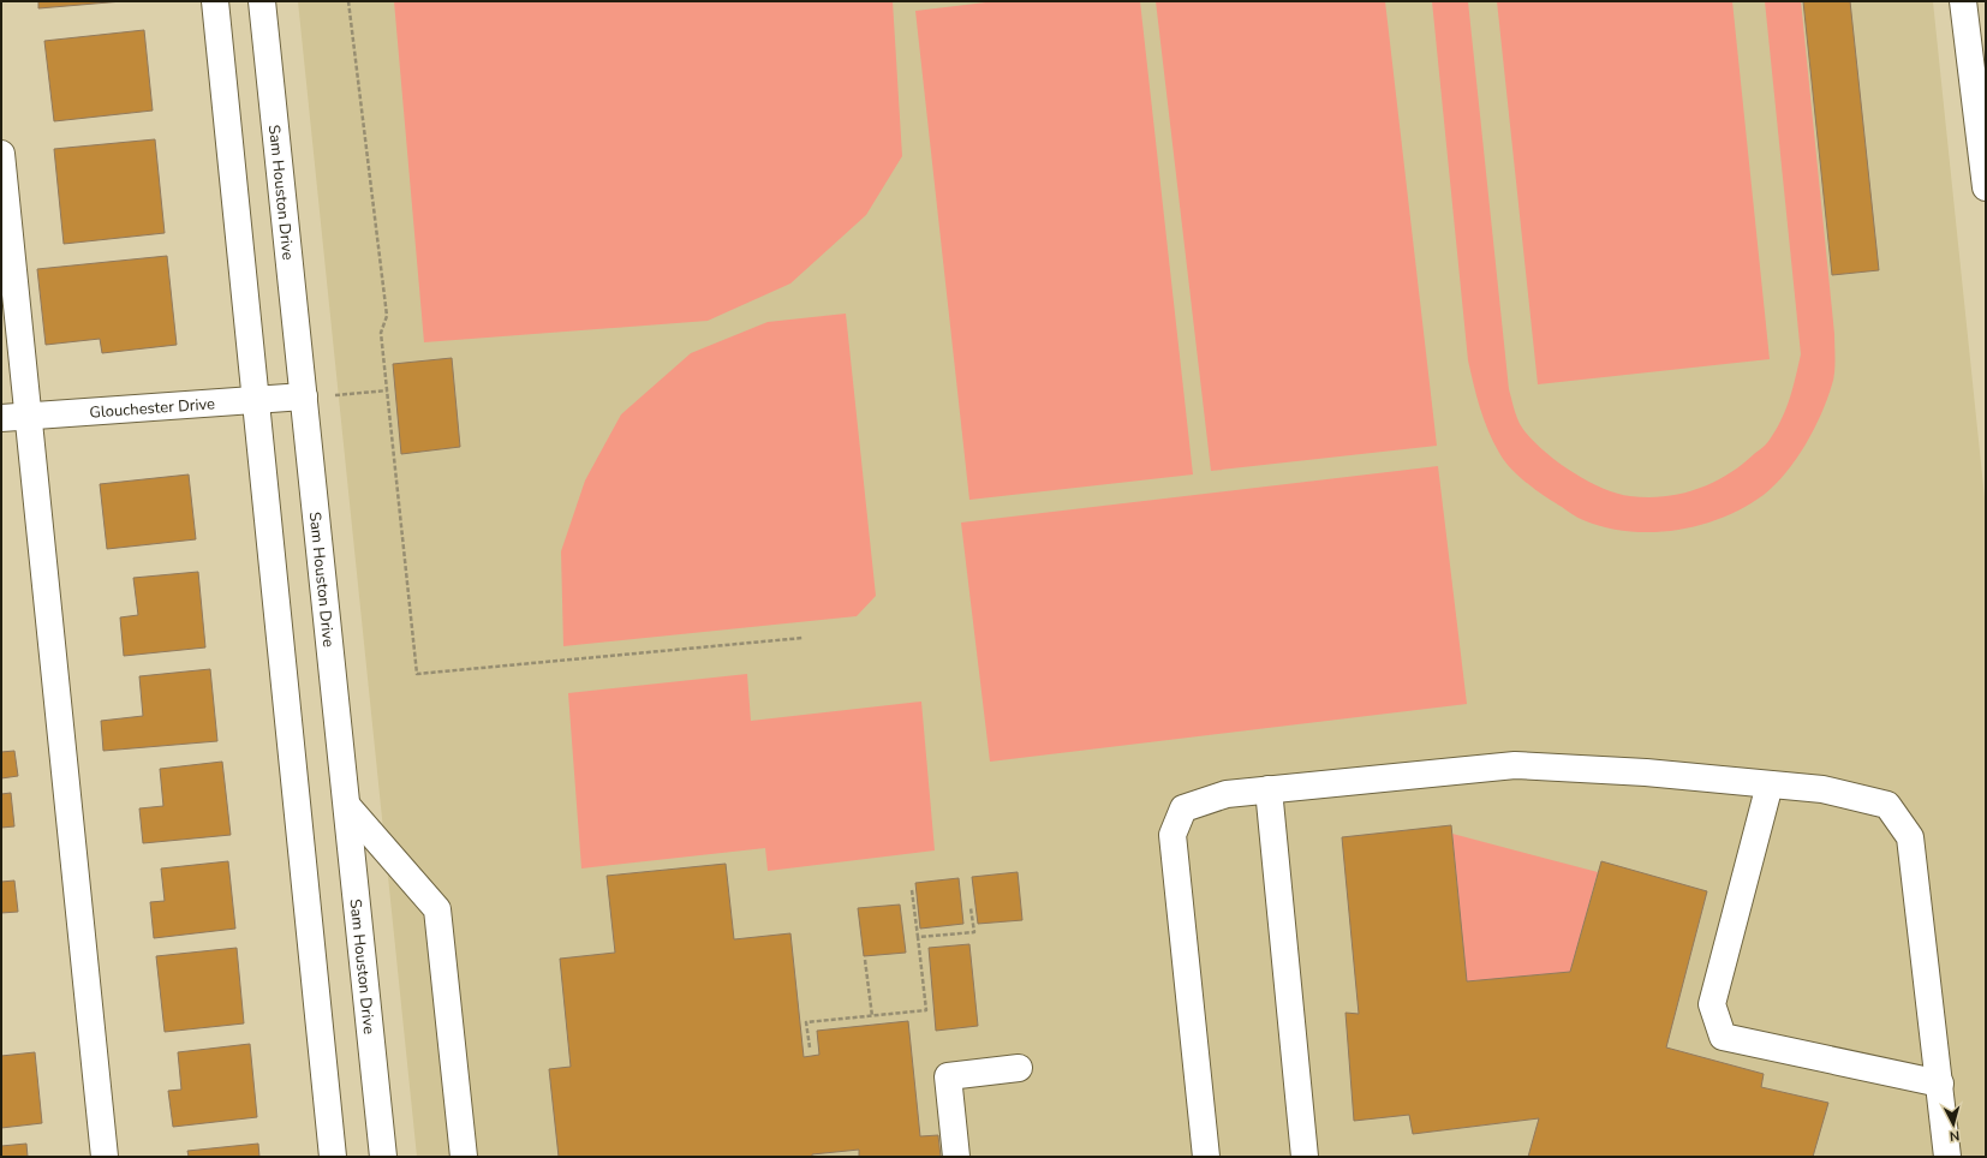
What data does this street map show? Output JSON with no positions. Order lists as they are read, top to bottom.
{
  "streets": {
    "street": ["Sam Houston Drive", "Glouchester Drive"]
  },
  "crossings": [
    ["Sam Houston Drive", "Glouchester Drive"]
  ],
  "north": "bottom"
}
